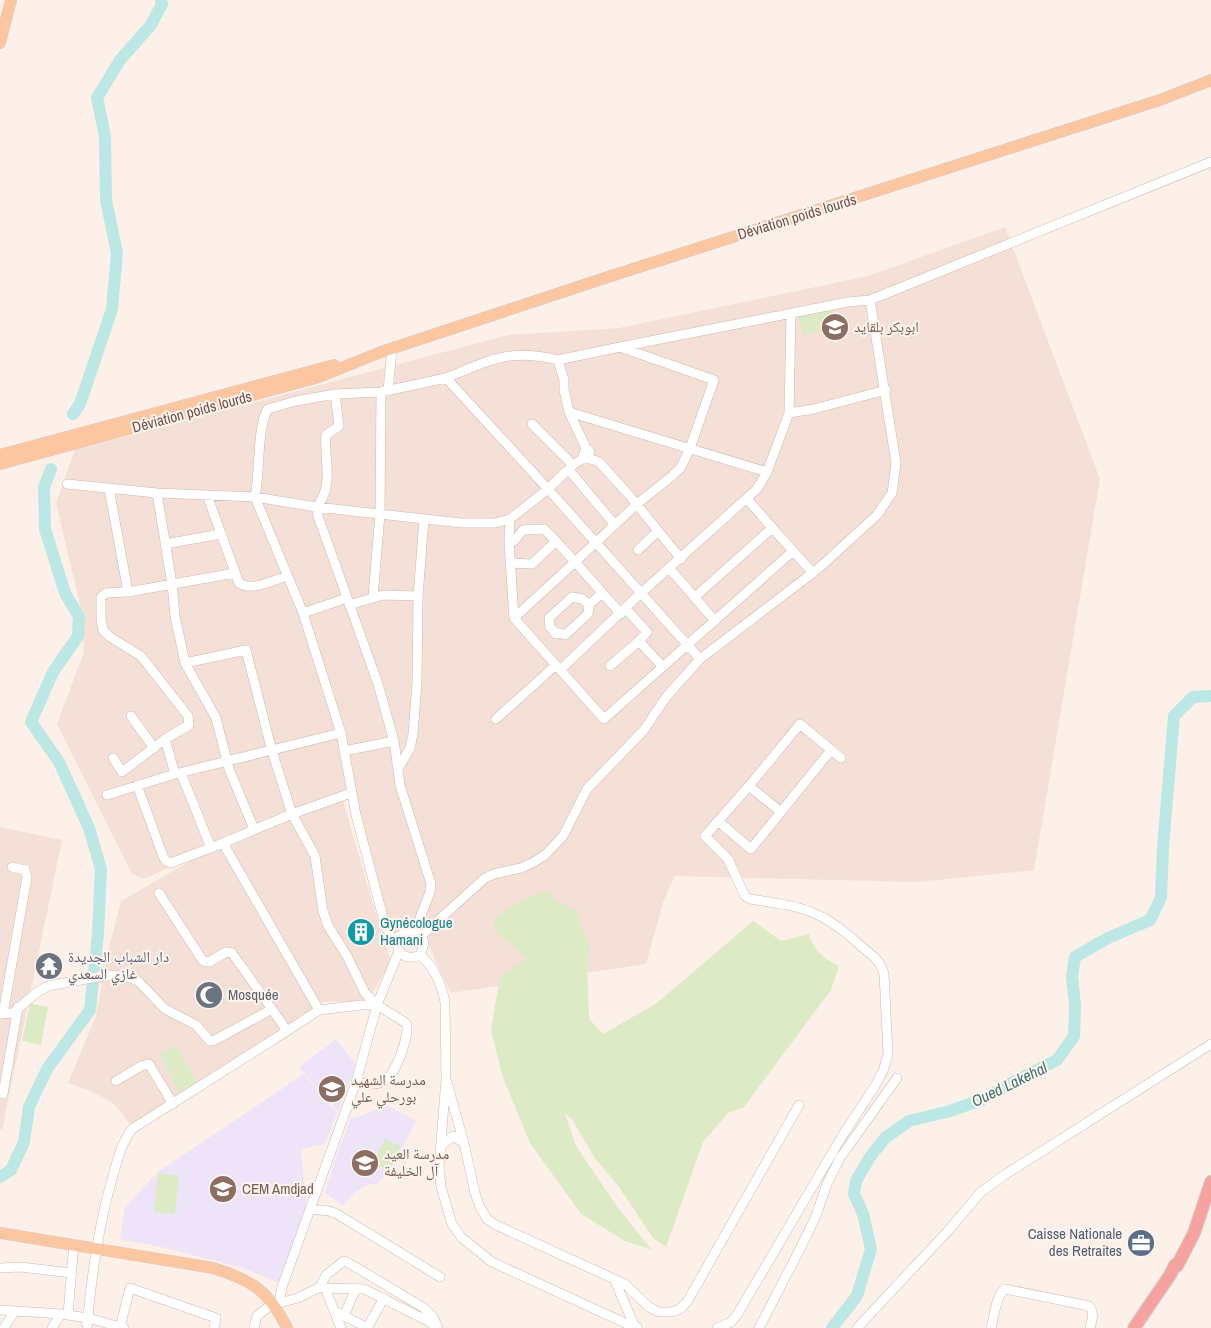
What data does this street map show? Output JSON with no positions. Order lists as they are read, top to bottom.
{
  "streets": {
    "main road": ["Déviation poids lourds"]
  },
  "water": ["Oued Lakehal"],
  "places": {
    "school or university": [
      "ابوبكر بلقايد",
      "مدرسة الشهيد بورحلي علي",
      "مدرسة العيد آل الخليفة",
      "CEM Amdjad"
    ],
    "building": ["Gynécologue Hamani"],
    "temple": ["دار الشباب الجديدة غازي السعدي"],
    "mosque": ["Mosquée"],
    "office": ["Caisse Nationale des Retraites"]
  }
}
